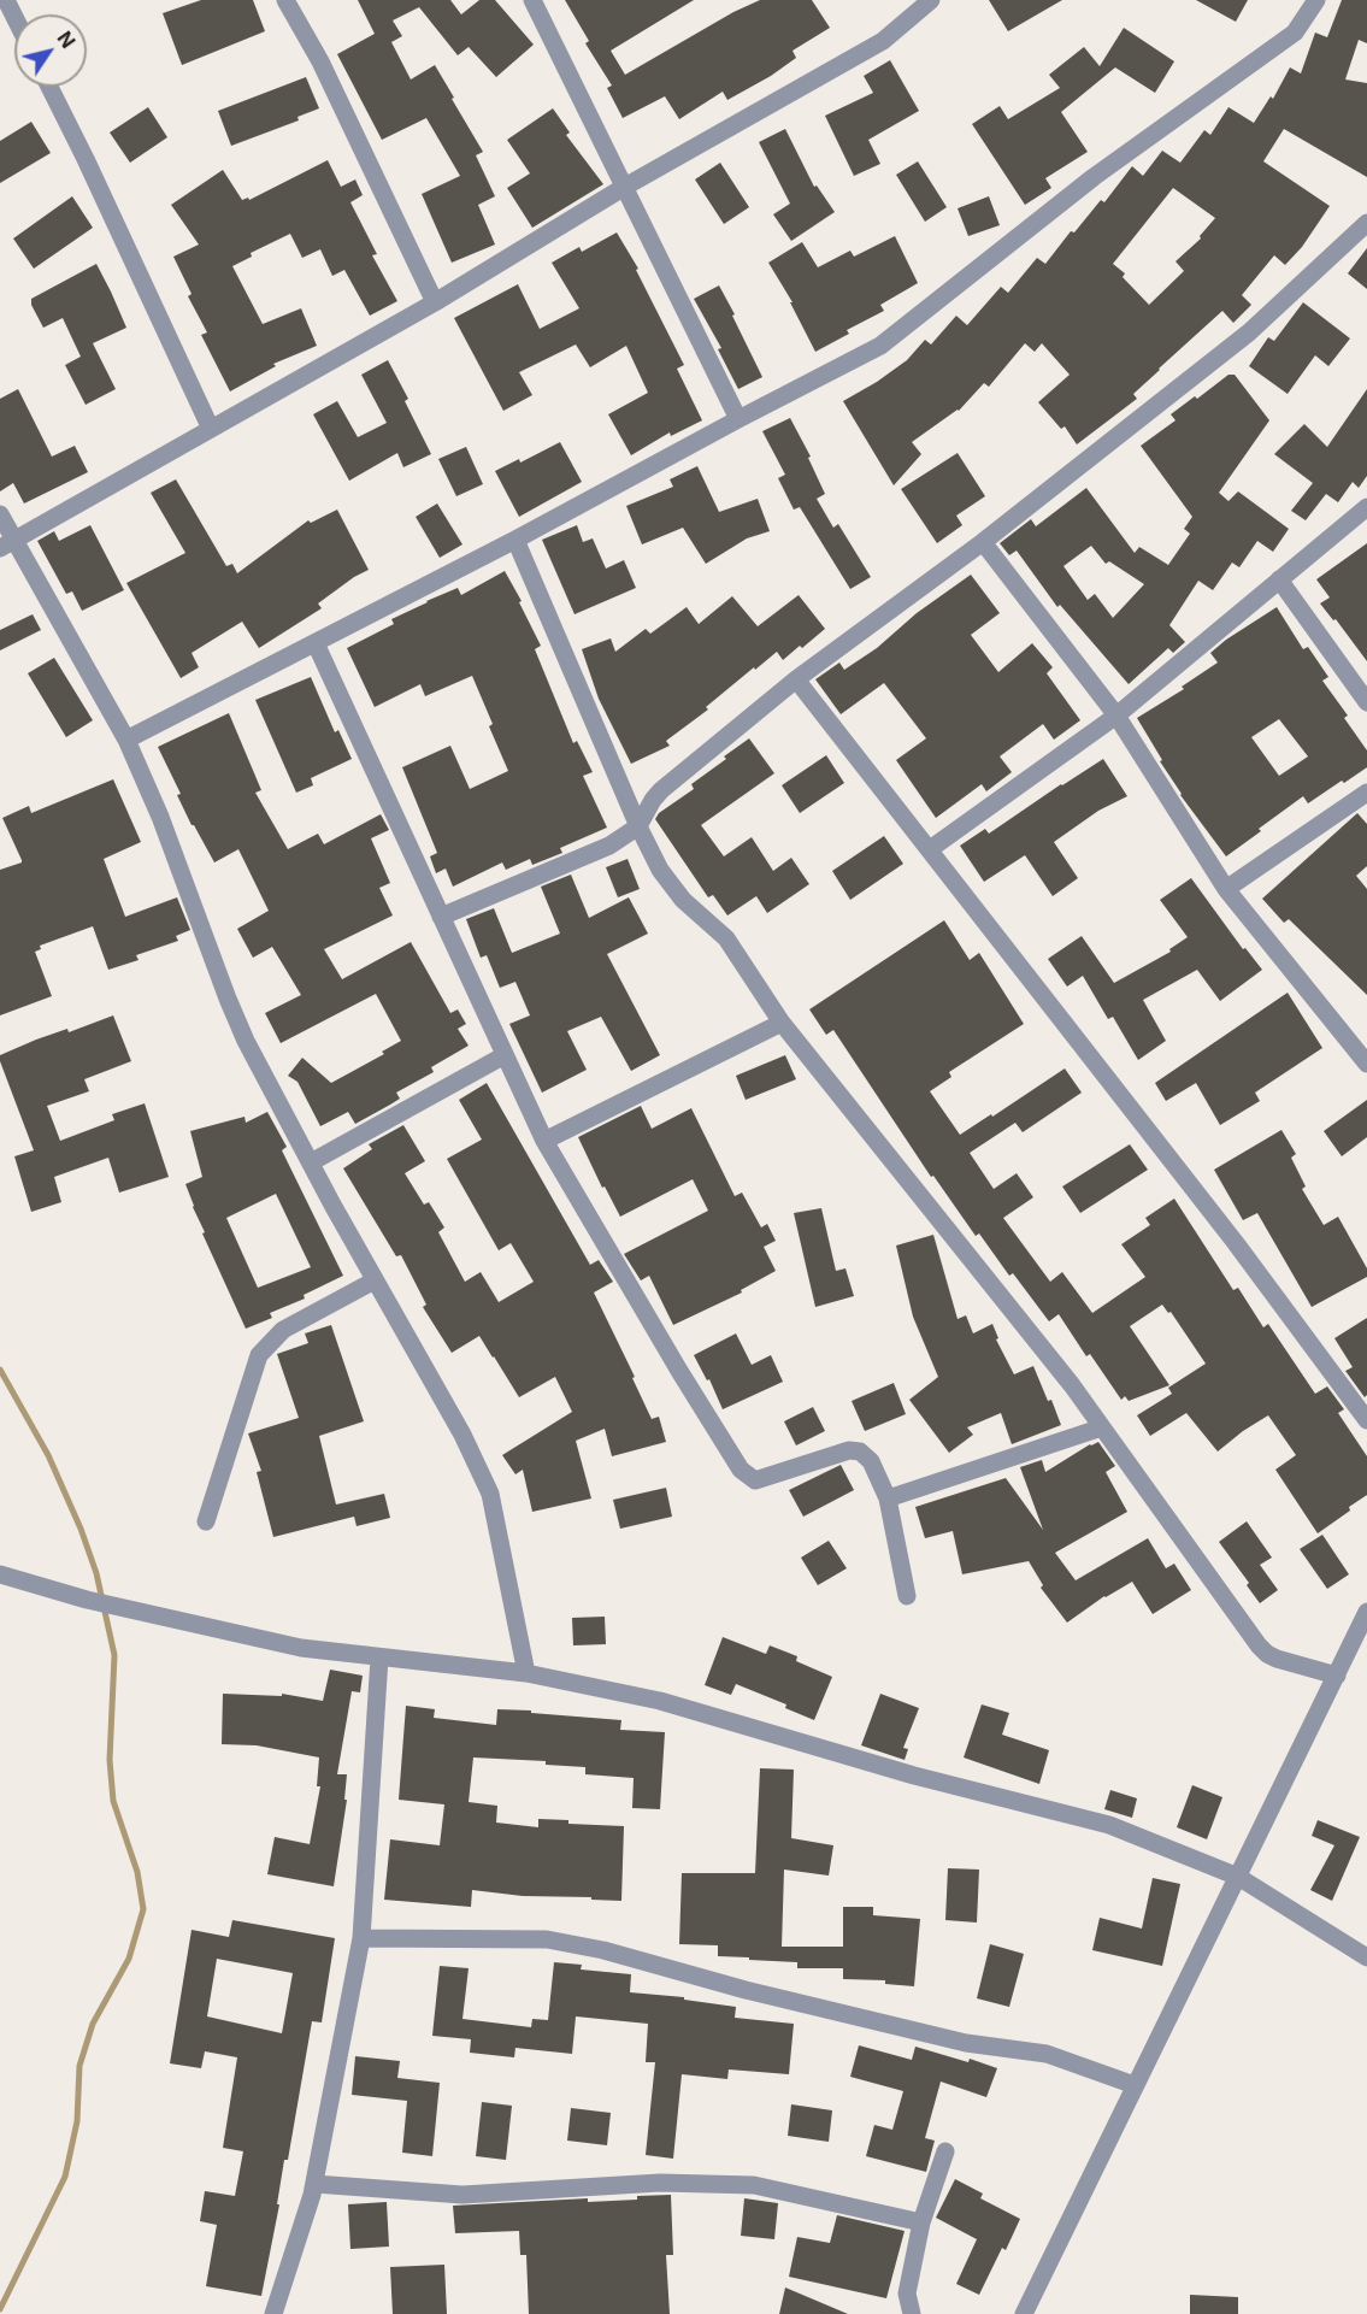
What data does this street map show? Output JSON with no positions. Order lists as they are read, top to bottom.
{
  "north": "top right"
}
